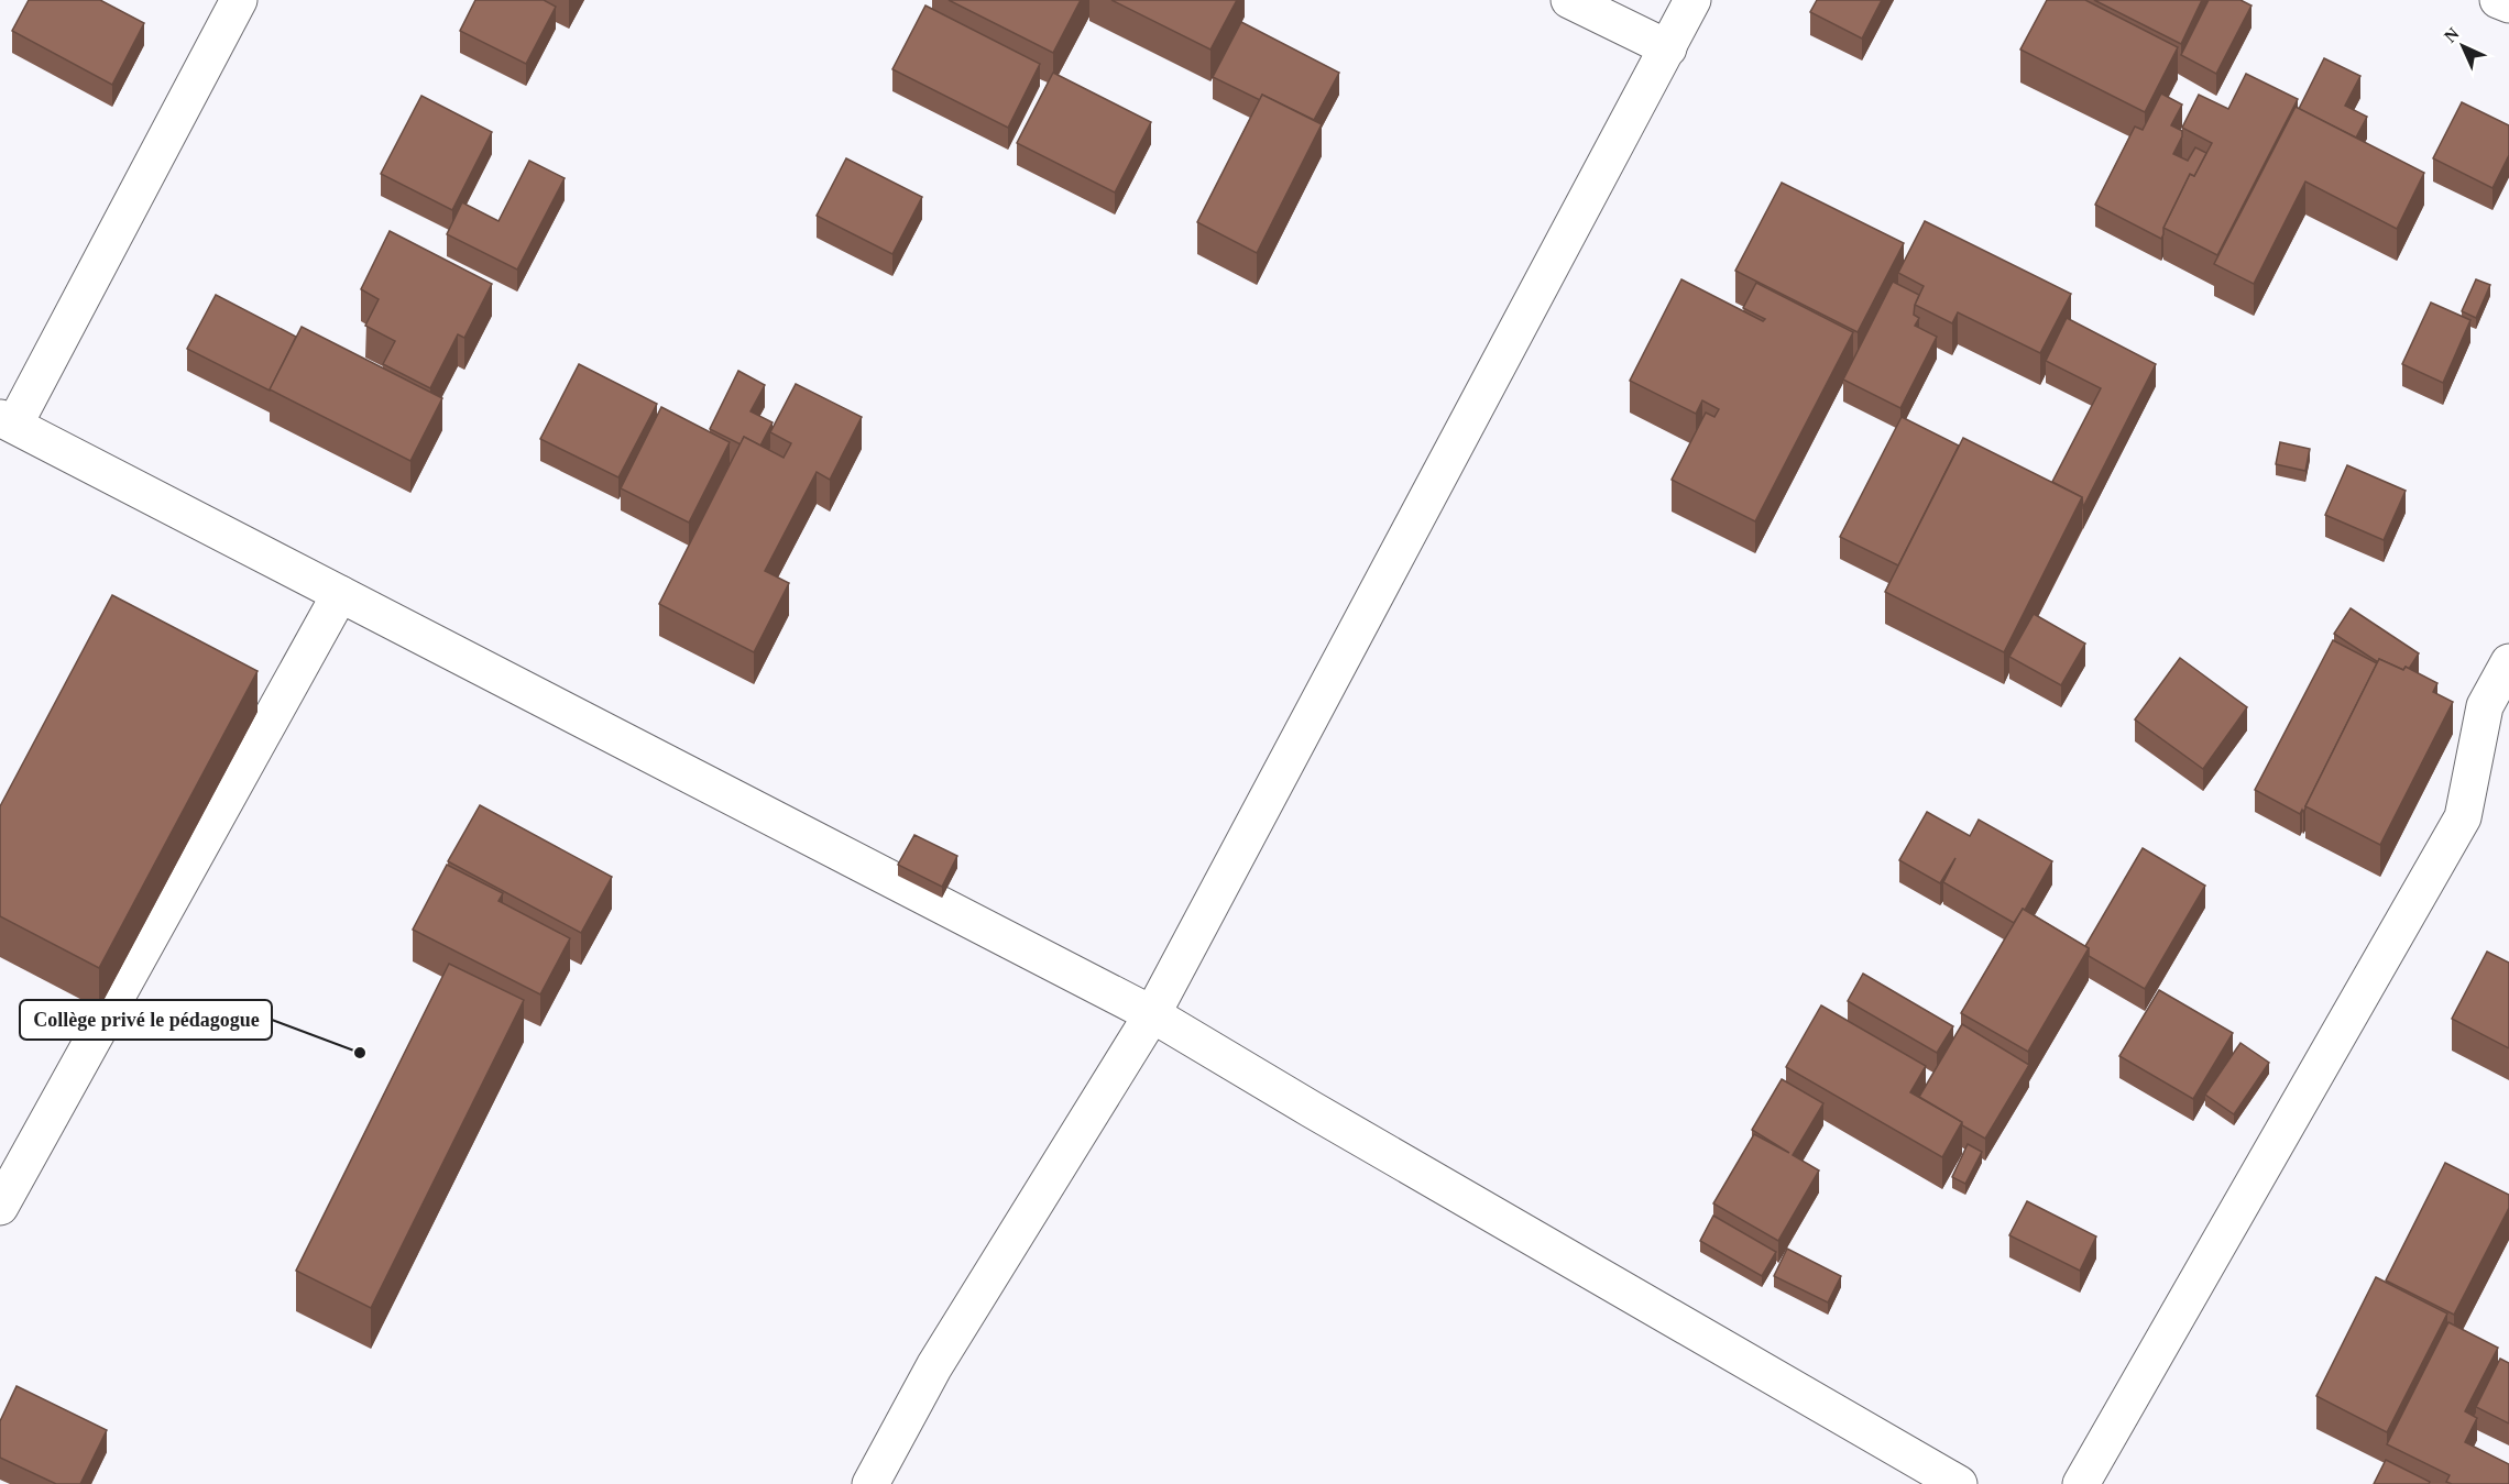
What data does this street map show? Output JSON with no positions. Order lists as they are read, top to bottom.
{
  "places": ["Collège privé le pédagogue"],
  "north": "top left"
}
